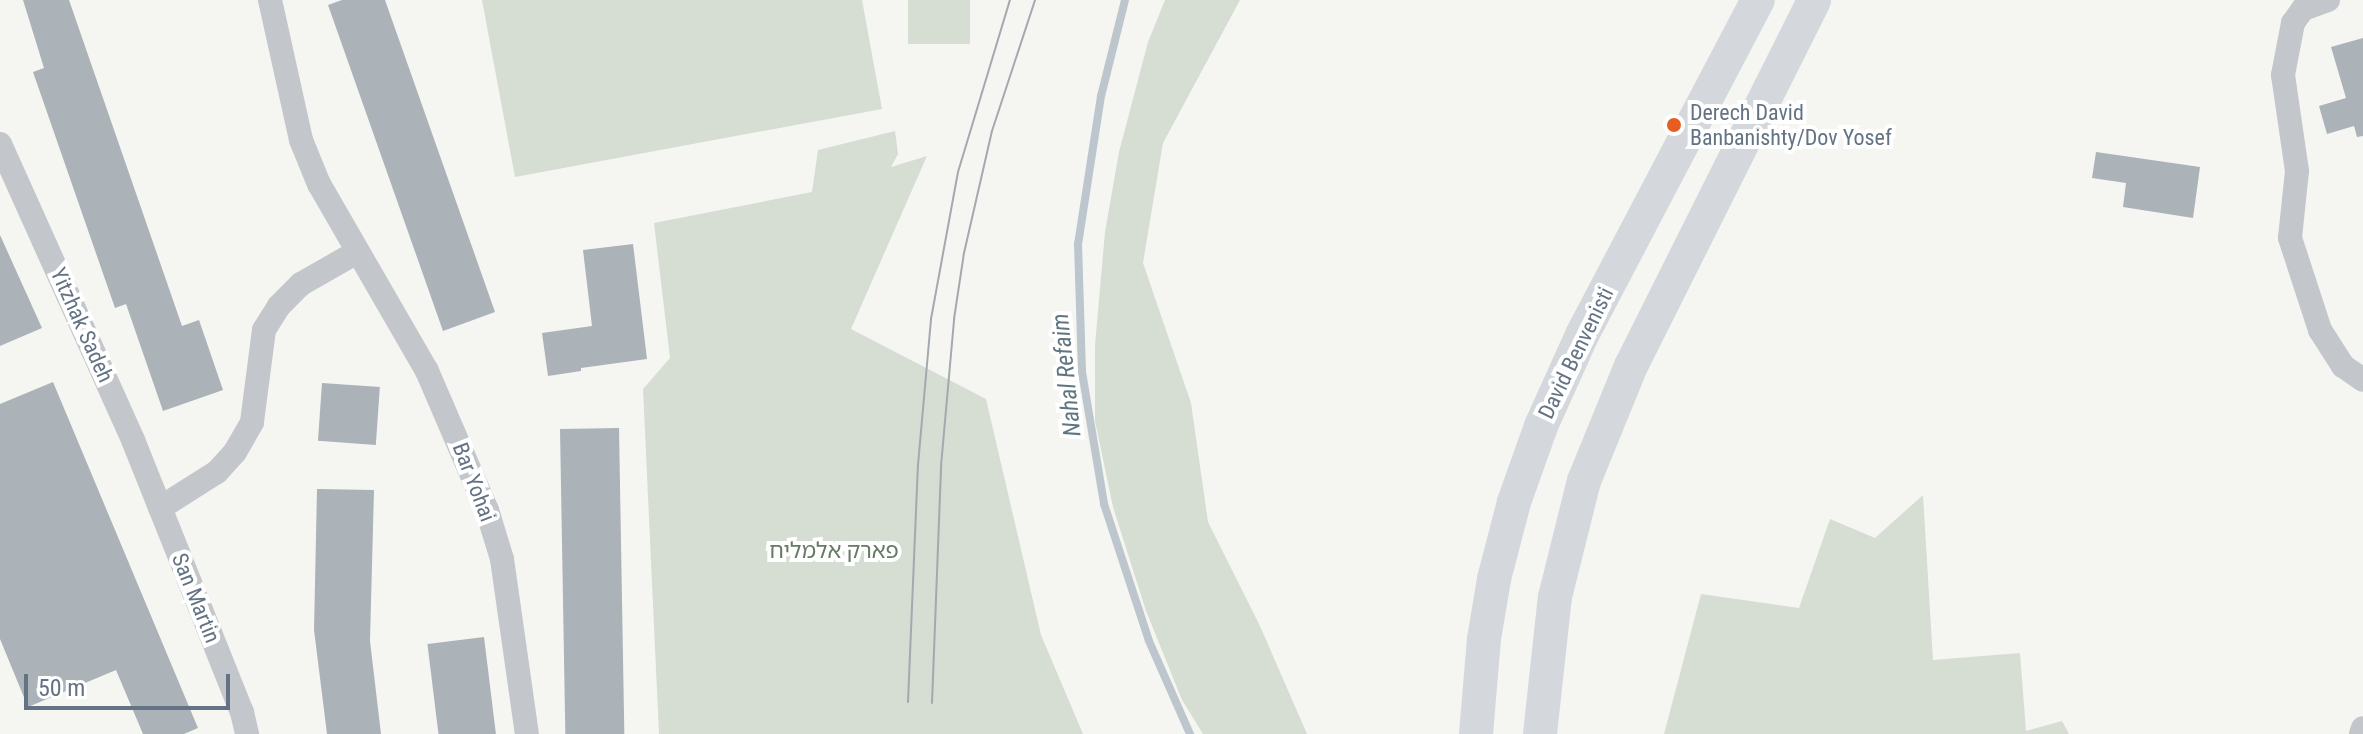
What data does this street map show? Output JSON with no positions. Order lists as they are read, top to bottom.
{
  "streets": {
    "main road": ["David Benvenisti"],
    "street": ["Yitzhak Sadeh", "Bar Yohai", "San Martin"]
  },
  "crossings": [
    ["Yitzhak Sadeh", "San Martin"]
  ],
  "water": ["Nahal Refaim"],
  "parks": ["פארק אלמליח"],
  "places": ["Derech David Banbanishty/Dov Yosef"],
  "scale_bar": "50 m"
}
